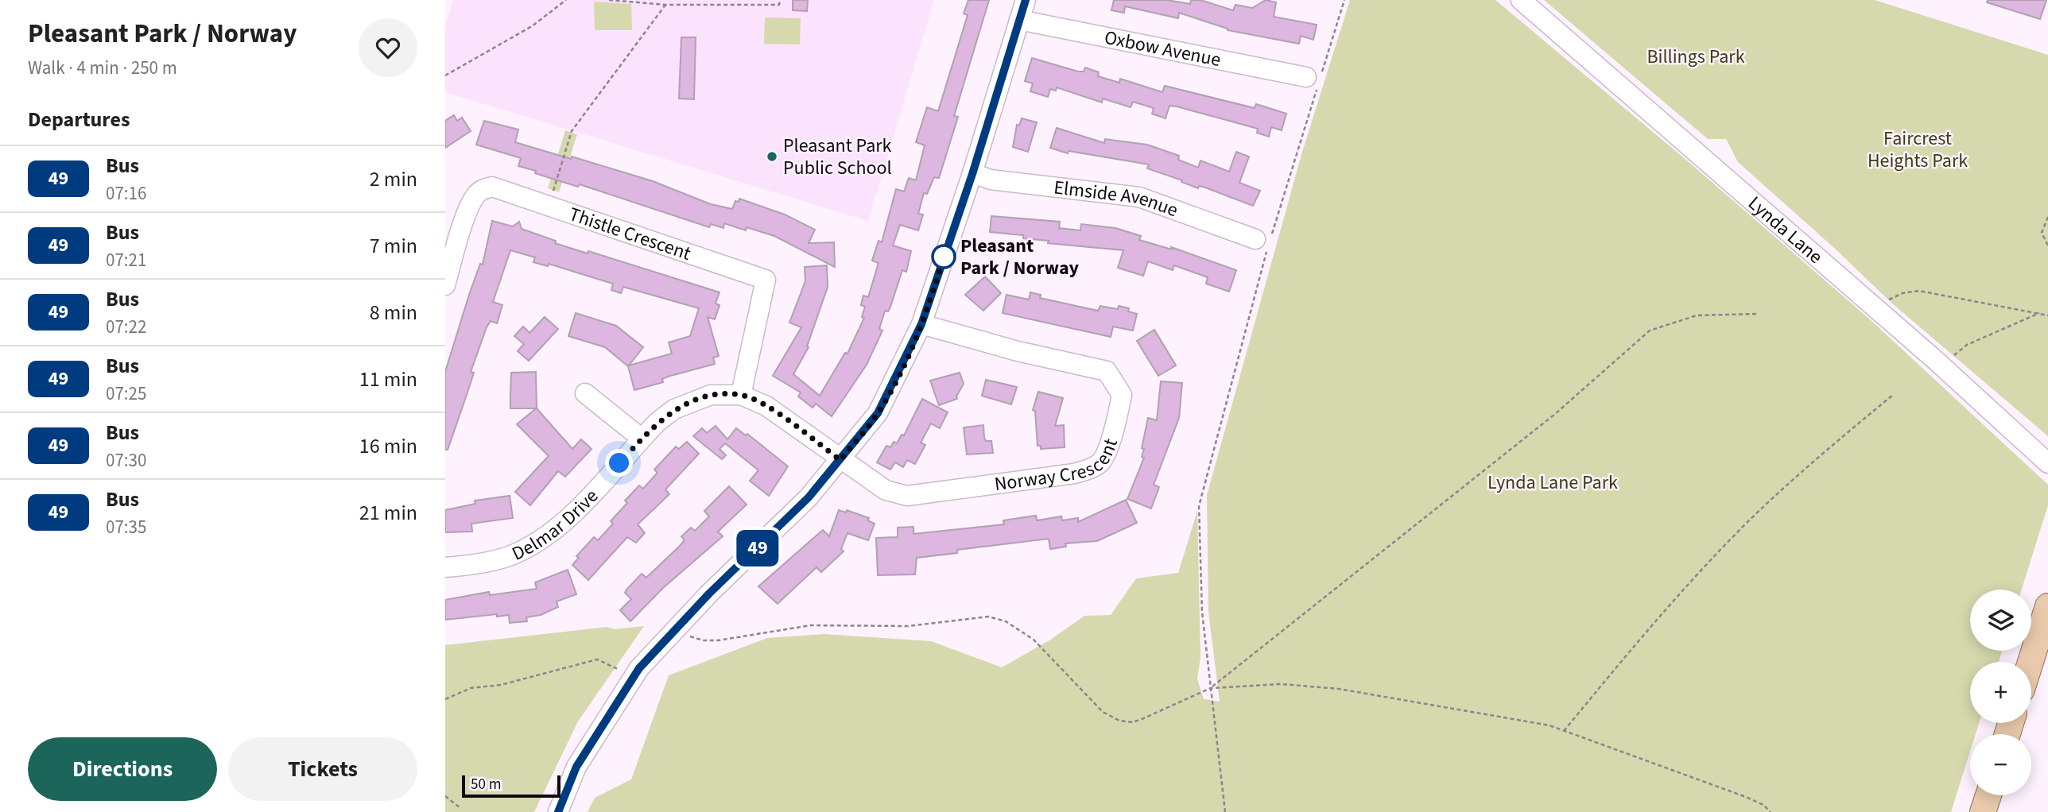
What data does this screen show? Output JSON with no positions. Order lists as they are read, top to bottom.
{
  "streets": {
    "street": [
      "Oxbow Avenue",
      "Elmside Avenue",
      "Lynda Lane",
      "Thistle Crescent",
      "Norway Crescent",
      "Delmar Drive"
    ]
  },
  "crossings": [
    ["Thistle Crescent", "Delmar Drive"],
    ["Norway Crescent", "Delmar Drive"]
  ],
  "parks": ["Billings Park", "Faircrest Heights Park", "Lynda Lane Park"],
  "places": ["Pleasant Park Public School", "Pleasant Park / Norway"],
  "lines": ["bus line 49"],
  "scale_bar": "50 m",
  "page": {
    "heading": [
      ["Pleasant Park / Norway", "Walk · 4 min · 250 m"],
      "Departures"
    ],
    "on_map": "49",
    "list": [
      {
        "mark": "49",
        "name": "Bus",
        "note": "07:16",
        "value": "2 min"
      },
      {
        "mark": "49",
        "name": "Bus",
        "note": "07:21",
        "value": "7 min"
      },
      {
        "mark": "49",
        "name": "Bus",
        "note": "07:22",
        "value": "8 min"
      },
      {
        "mark": "49",
        "name": "Bus",
        "note": "07:25",
        "value": "11 min"
      },
      {
        "mark": "49",
        "name": "Bus",
        "note": "07:30",
        "value": "16 min"
      },
      {
        "mark": "49",
        "name": "Bus",
        "note": "07:35",
        "value": "21 min"
      }
    ],
    "map_buttons": ["+", "−"],
    "buttons": ["Directions", "Tickets"],
    "scale": "50 m"
  }
}
